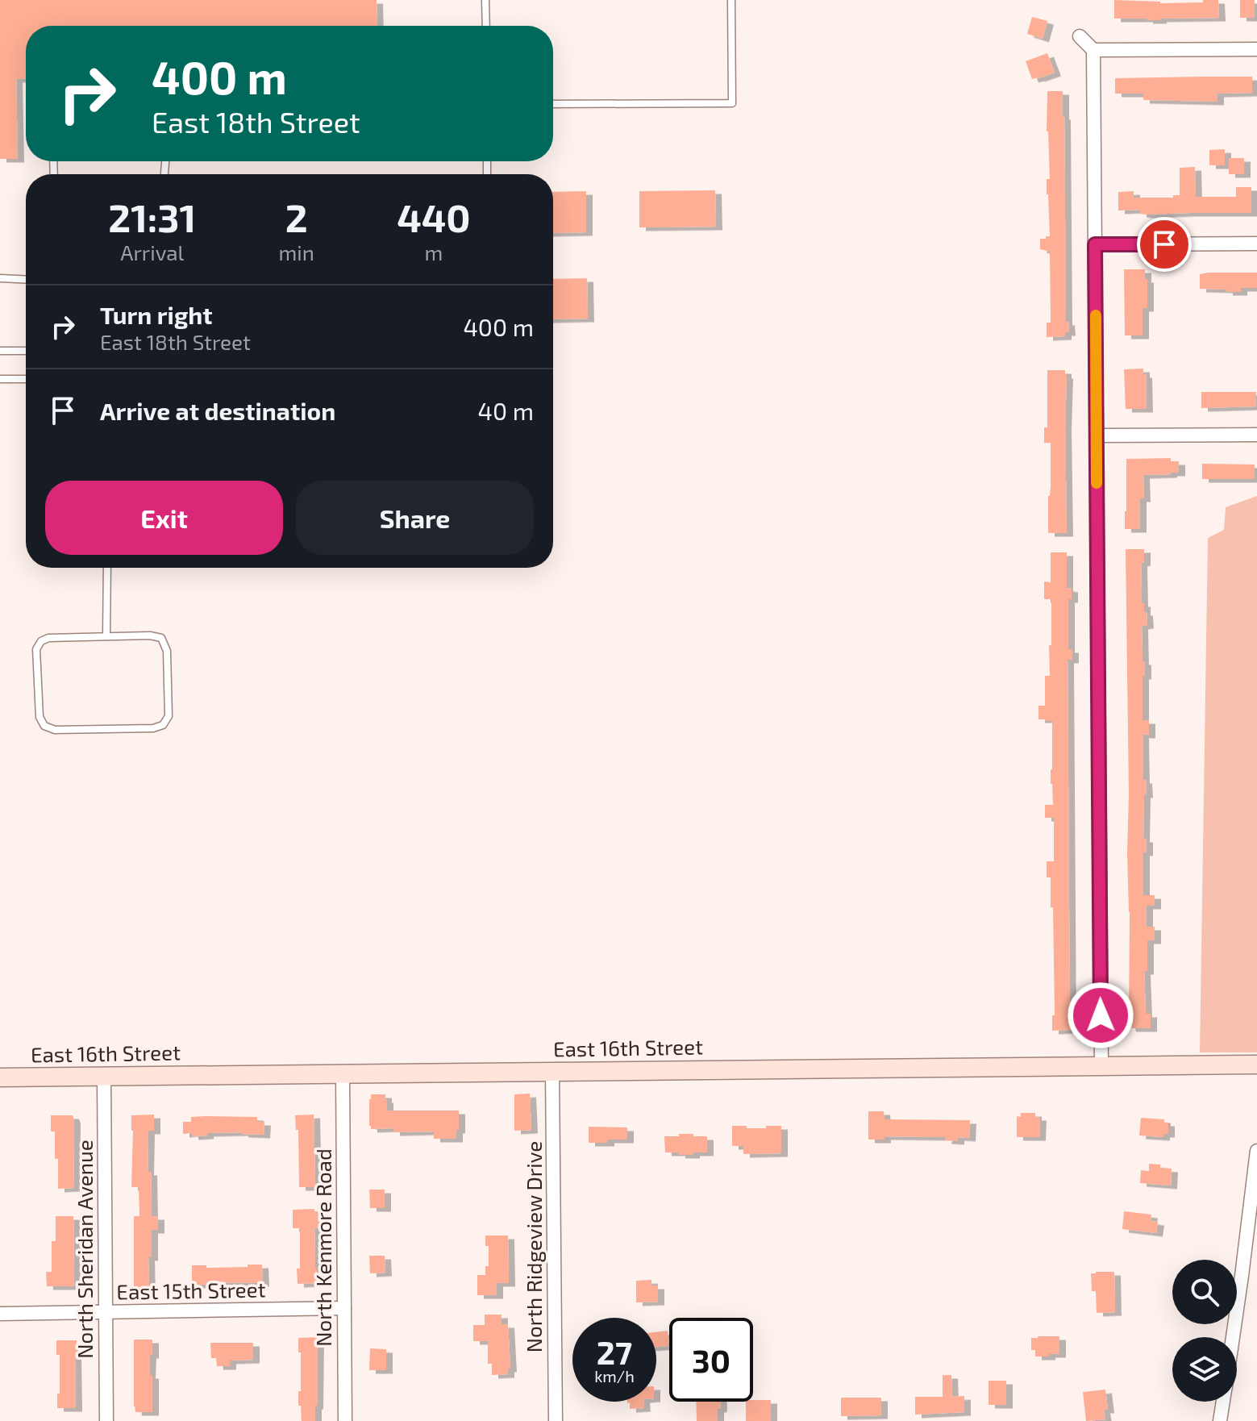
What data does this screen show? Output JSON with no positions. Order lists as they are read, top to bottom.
{
  "streets": {
    "street": [
      "East 16th Street",
      "North Ridgeview Drive",
      "North Kenmore Road",
      "North Sheridan Avenue",
      "East 15th Street"
    ]
  },
  "crossings": [
    ["East 16th Street", "North Ridgeview Drive"],
    ["East 16th Street", "North Kenmore Road"],
    ["East 16th Street", "North Sheridan Avenue"],
    ["North Kenmore Road", "East 15th Street"],
    ["North Sheridan Avenue", "East 15th Street"]
  ],
  "page": {
    "turn": ["400 m", "East 18th Street"],
    "eta": [
      "21:31",
      "Arrival",
      "2",
      "min",
      "440",
      "m"
    ],
    "list": [
      {
        "name": "Turn right",
        "note": "East 18th Street",
        "value": "400 m"
      },
      {
        "name": "Arrive at destination",
        "value": "40 m"
      }
    ],
    "buttons": ["Exit", "Share"],
    "speed": "27 km/h",
    "limit": "30"
  }
}
